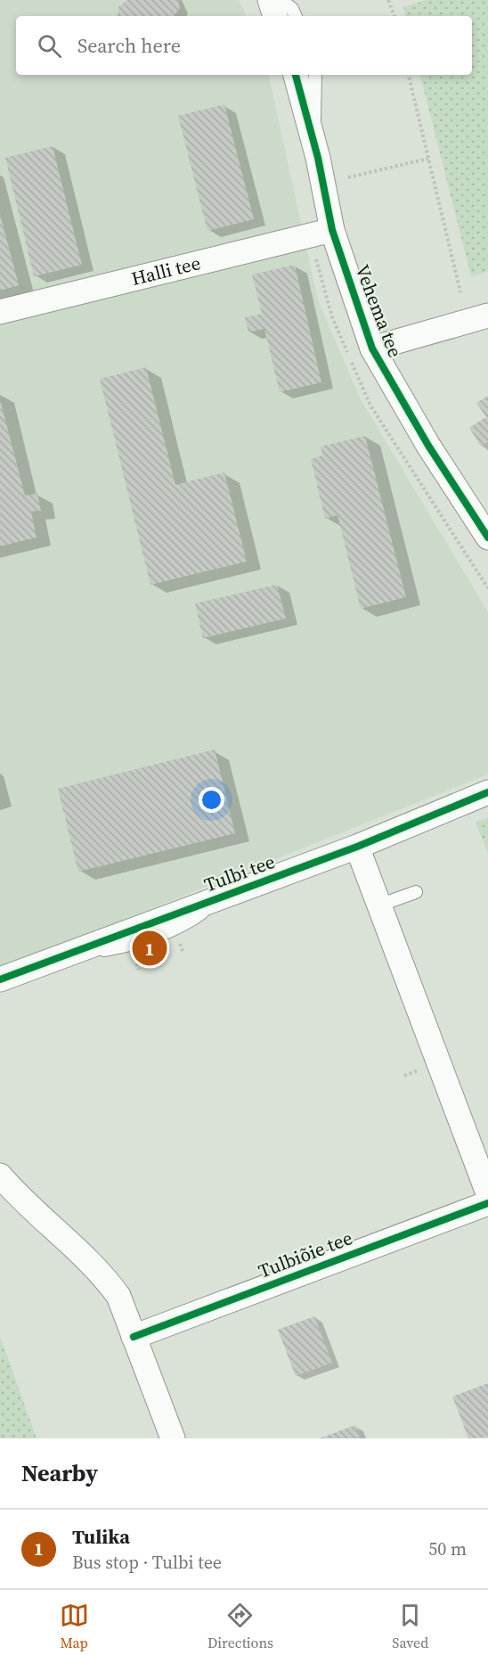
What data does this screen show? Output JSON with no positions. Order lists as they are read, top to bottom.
{
  "streets": {
    "street": [
      "Halli tee",
      "Vehema tee",
      "Tulbi tee",
      "Tulbiõie tee"
    ]
  },
  "crossings": [
    ["Halli tee", "Vehema tee"]
  ],
  "page": {
    "search": "Search here",
    "pins": "1",
    "heading": "Nearby",
    "list": [
      {
        "mark": "1",
        "name": "Tulika",
        "note": "Bus stop · Tulbi tee",
        "value": "50 m"
      }
    ],
    "nav": ["Map", "Directions", "Saved"]
  }
}
